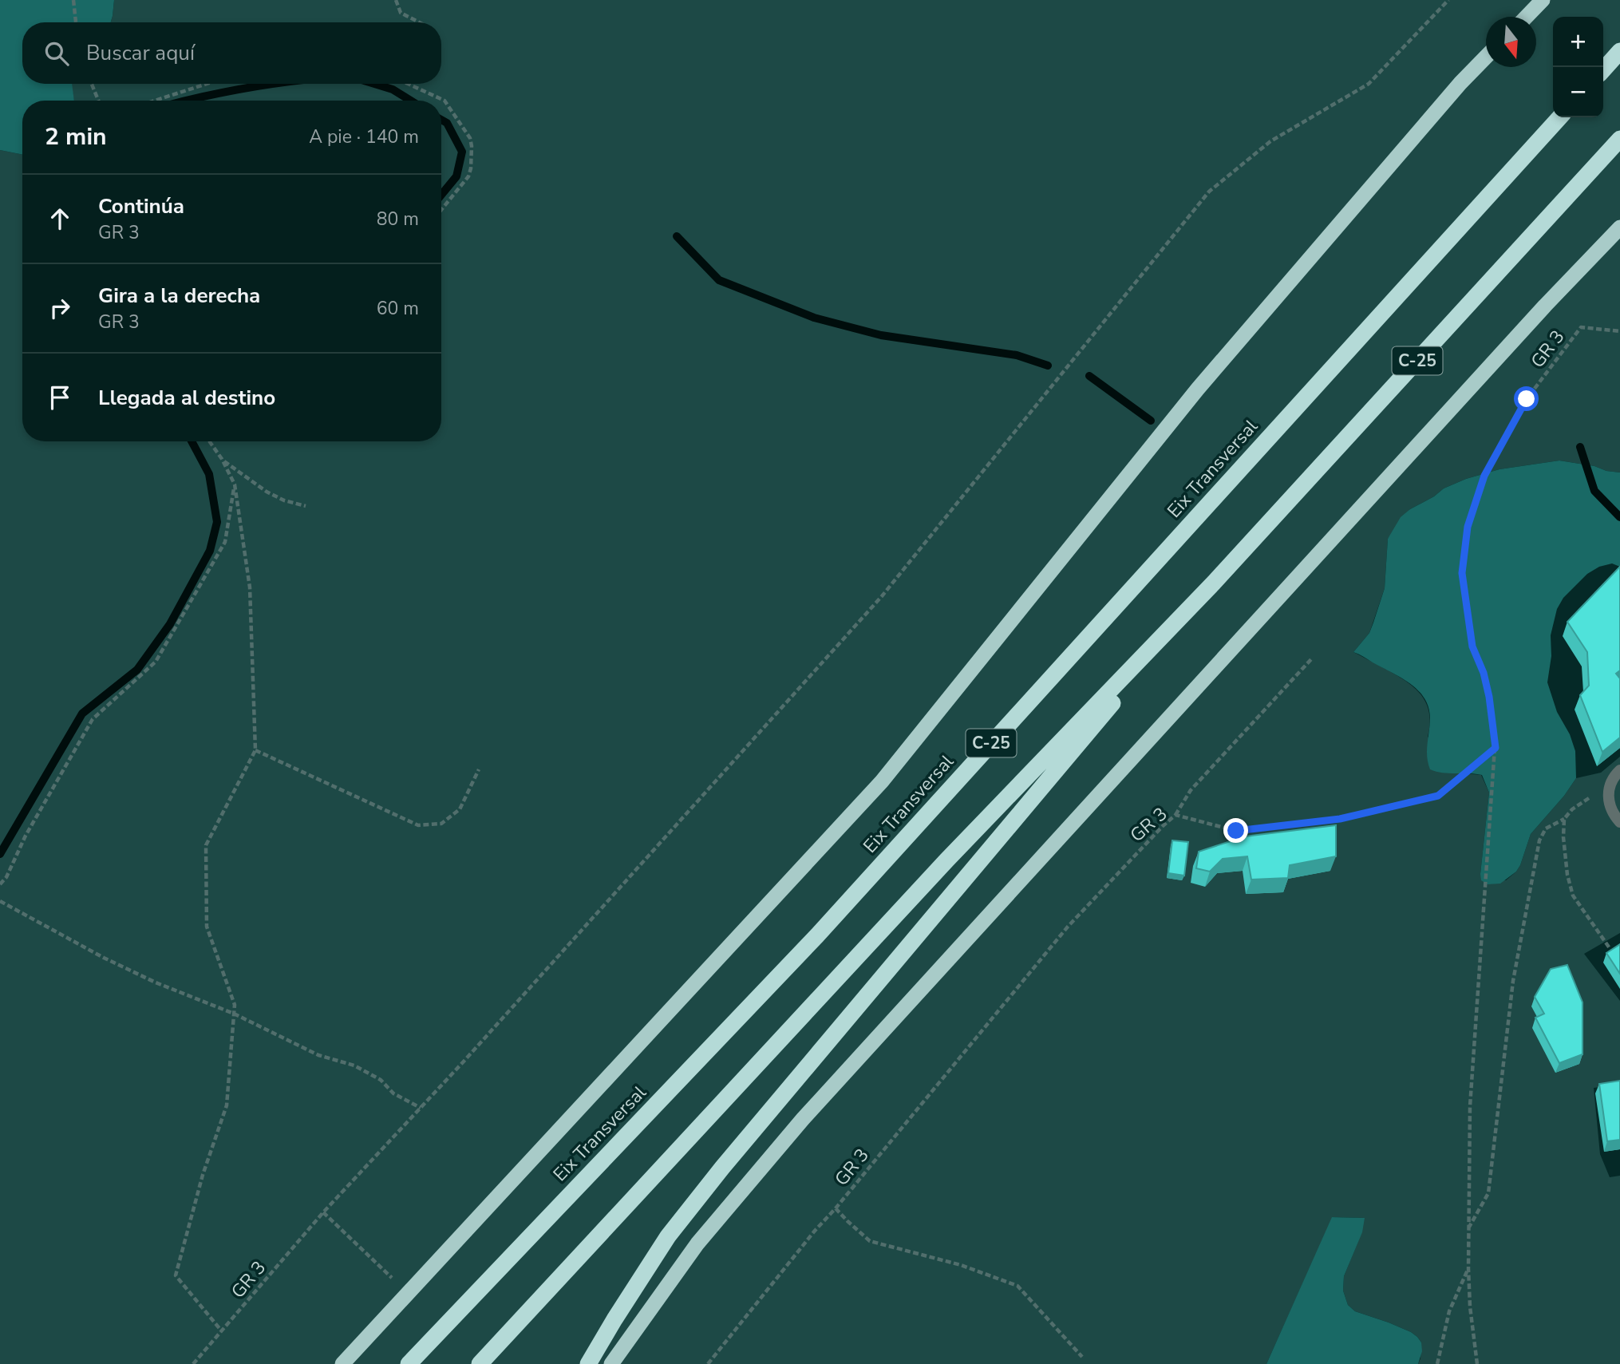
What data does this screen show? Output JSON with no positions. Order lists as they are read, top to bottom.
{
  "streets": {
    "highway": ["C-25", "Eix Transversal"],
    "path": ["GR 3"]
  },
  "north": "bottom",
  "page": {
    "map_buttons": ["+", "−"],
    "search": "Buscar aquí",
    "heading": ["2 min", "A pie · 140 m"],
    "list": [
      ["Continúa", "GR 3", "80 m"],
      ["Gira a la derecha", "GR 3", "60 m"],
      "Llegada al destino"
    ]
  }
}
